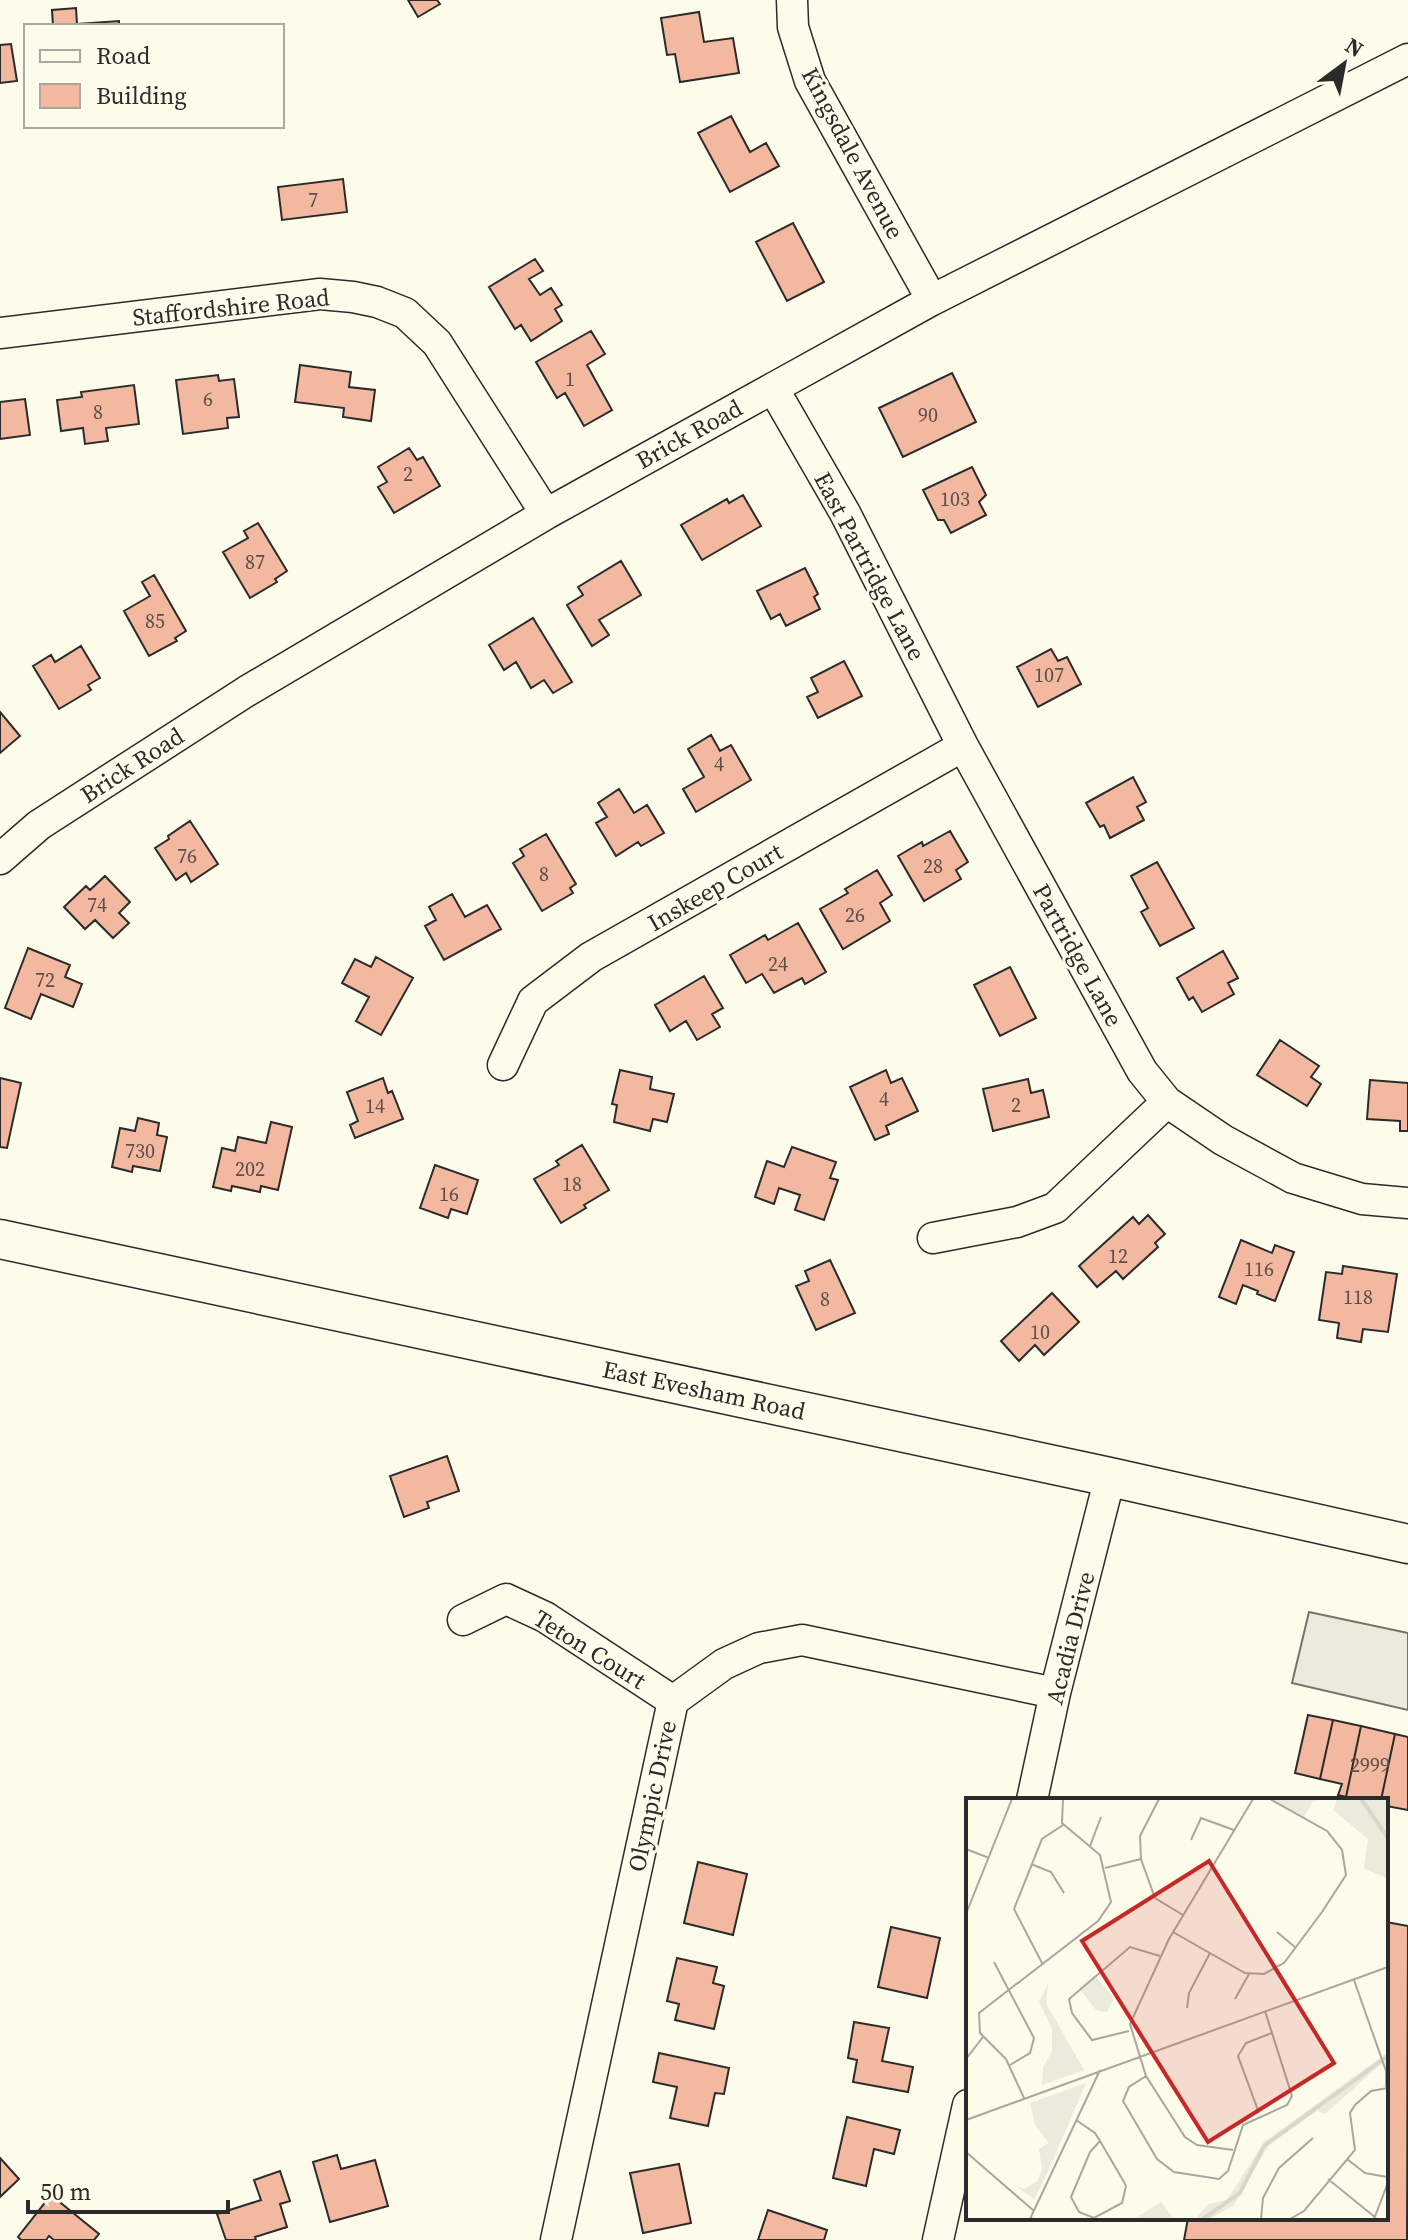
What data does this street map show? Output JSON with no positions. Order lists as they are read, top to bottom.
{
  "streets": {
    "main road": ["East Evesham Road"],
    "street": [
      "Kingsdale Avenue",
      "Staffordshire Road",
      "Brick Road",
      "East Partridge Lane",
      "Inskeep Court",
      "Partridge Lane",
      "Acadia Drive",
      "Teton Court",
      "Olympic Drive"
    ]
  },
  "crossings": [
    ["Kingsdale Avenue", "Brick Road"],
    ["Staffordshire Road", "Brick Road"],
    ["Brick Road", "East Partridge Lane"],
    ["East Partridge Lane", "Inskeep Court"],
    ["East Partridge Lane", "Partridge Lane"],
    ["Inskeep Court", "Partridge Lane"],
    ["East Evesham Road", "Acadia Drive"],
    ["Acadia Drive", "Olympic Drive"],
    ["Teton Court", "Olympic Drive"]
  ],
  "house_numbers": [
    "7",
    "1",
    "6",
    "8",
    "90",
    "2",
    "103",
    "87",
    "85",
    "107",
    "4",
    "76",
    "28",
    "8",
    "74",
    "26",
    "24",
    "72",
    "4",
    "2",
    "14",
    "730",
    "202",
    "18",
    "16",
    "12",
    "116",
    "118",
    "8",
    "10",
    "2999"
  ],
  "legend": ["Road", "Building"],
  "scale_bar": "50 m",
  "north": "top right"
}
